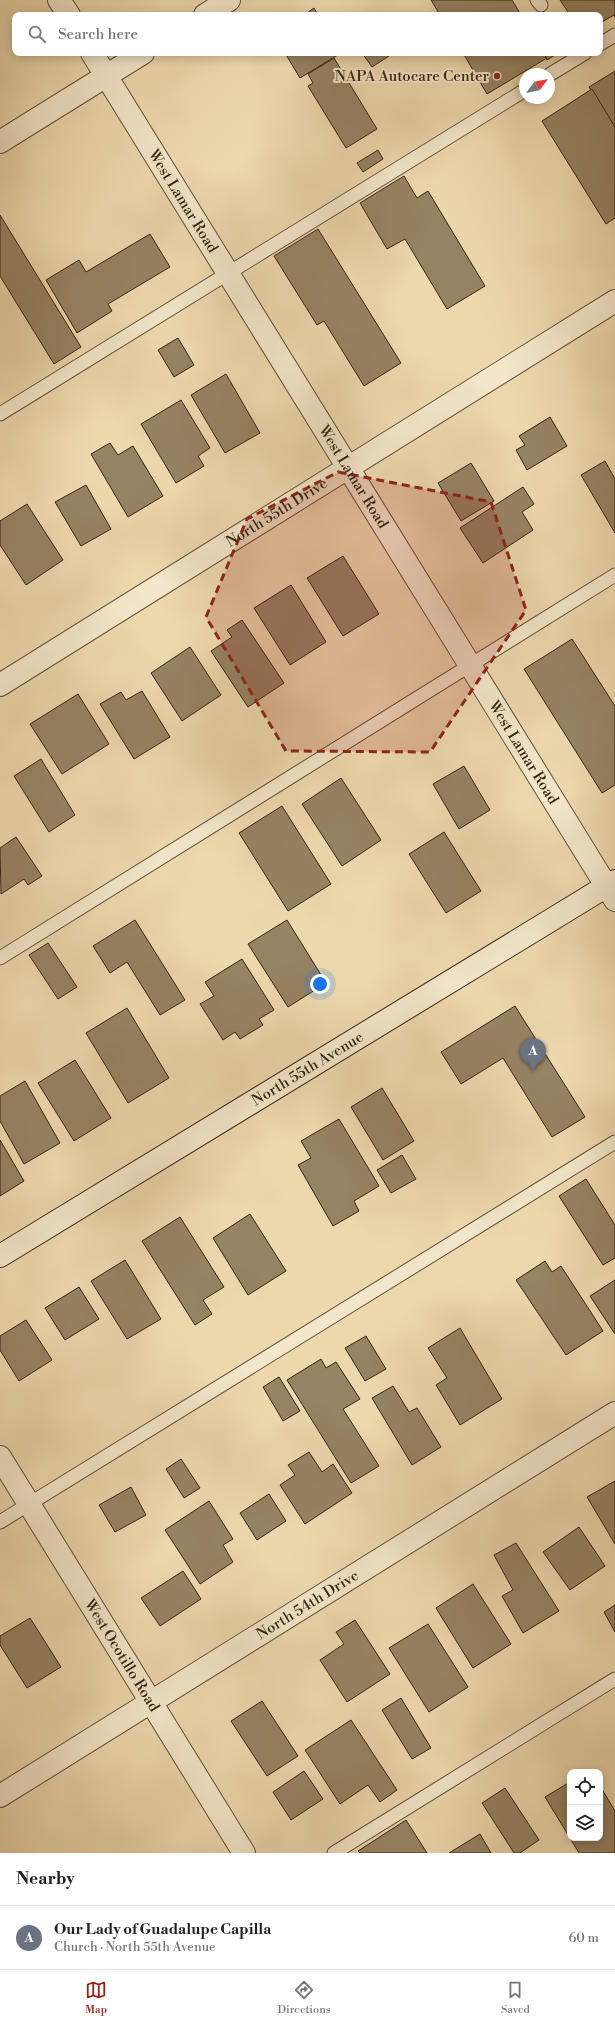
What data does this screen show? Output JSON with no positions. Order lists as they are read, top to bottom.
{
  "streets": {
    "street": [
      "West Lamar Road",
      "North 55th Drive",
      "North 55th Avenue",
      "North 54th Drive",
      "West Ocotillo Road"
    ]
  },
  "crossings": [
    ["West Lamar Road", "North 55th Drive"],
    ["West Lamar Road", "North 55th Avenue"],
    ["North 54th Drive", "West Ocotillo Road"]
  ],
  "places": ["NAPA Autocare Center"],
  "north": "top right",
  "page": {
    "search": "Search here",
    "pins": "A",
    "heading": "Nearby",
    "list": [
      {
        "mark": "A",
        "name": "Our Lady of Guadalupe Capilla",
        "note": "Church · North 55th Avenue",
        "value": "60 m"
      }
    ],
    "nav": ["Map", "Directions", "Saved"]
  }
}
